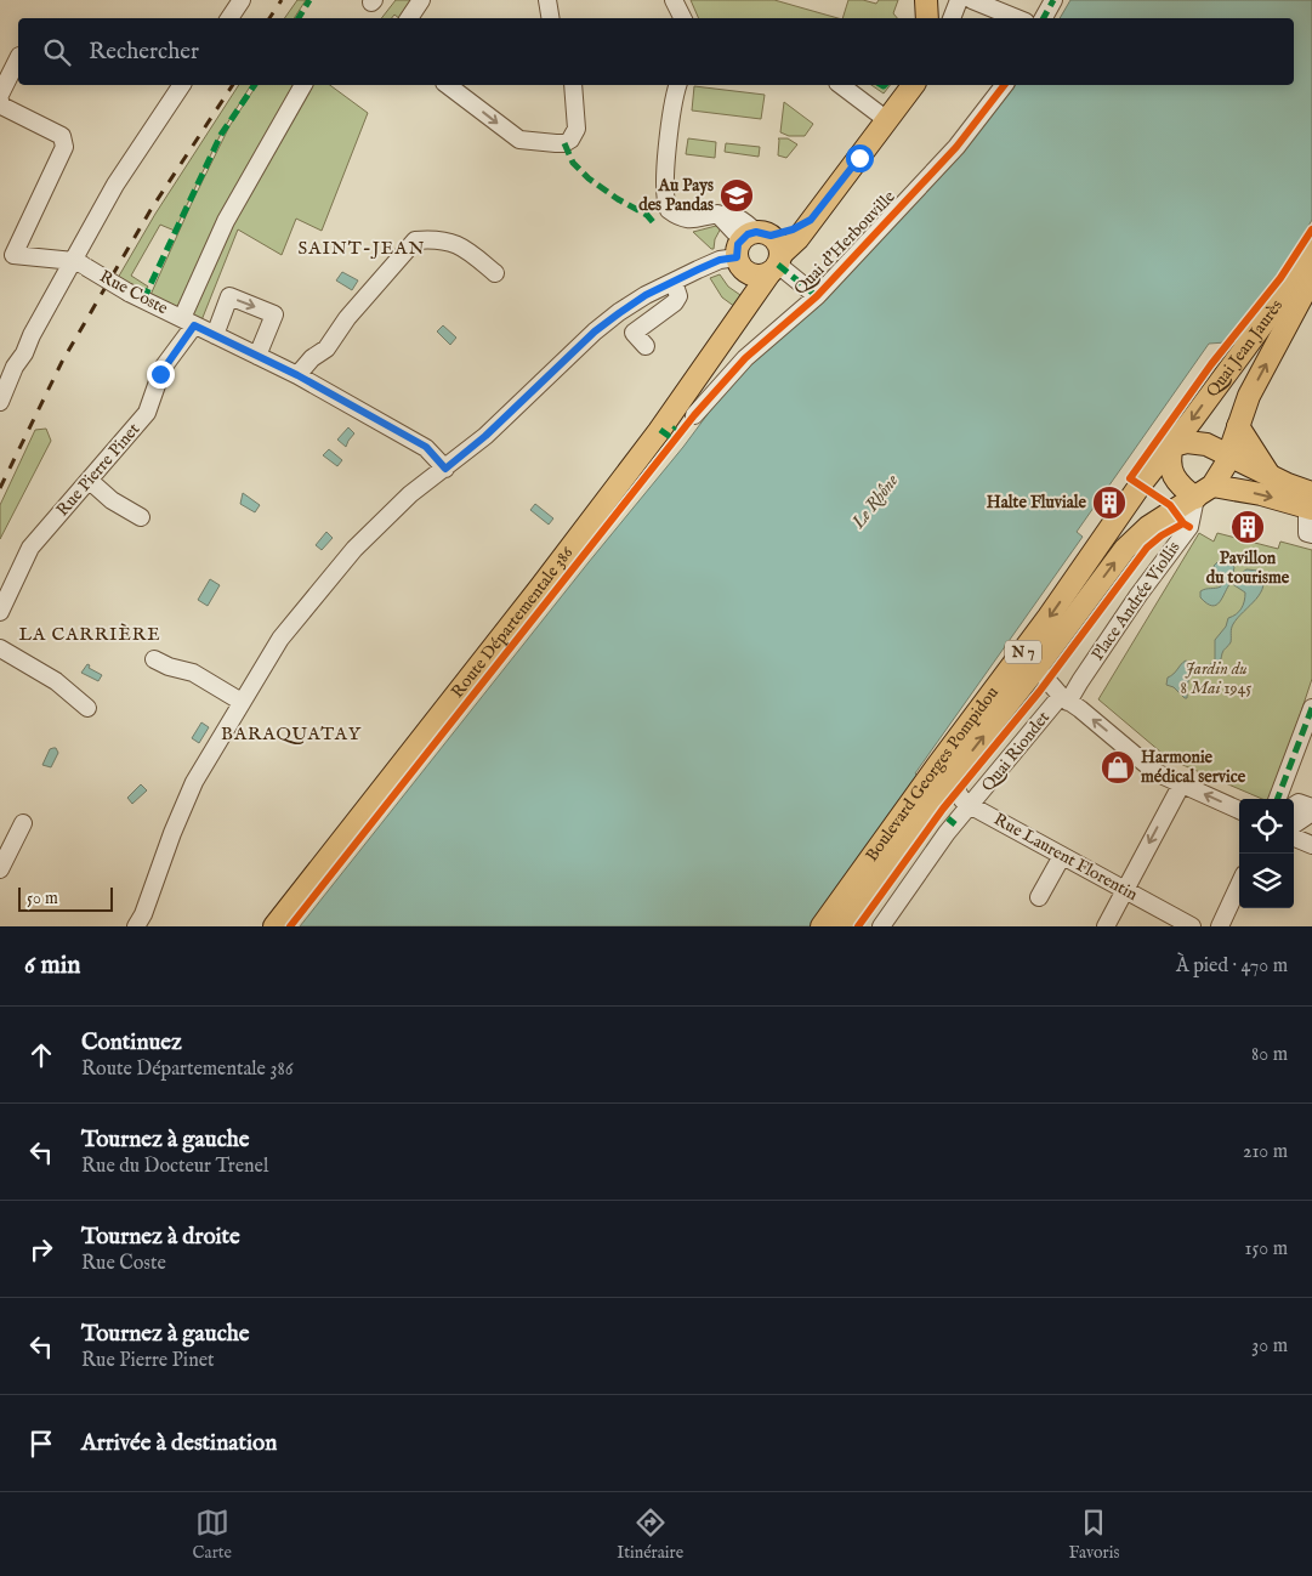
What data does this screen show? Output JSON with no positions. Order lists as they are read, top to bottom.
{
  "streets": {
    "main road": [
      "Quai Jean Jaurès",
      "Route Départementale 386",
      "N 7",
      "Boulevard Georges Pompidou"
    ],
    "street": [
      "Quai d'Herbouville",
      "Rue Coste",
      "Rue Pierre Pinet",
      "Place Andrée Viollis",
      "Quai Riondet",
      "Rue Laurent Florentin"
    ]
  },
  "crossings": [
    ["Rue Coste", "Rue Pierre Pinet"],
    ["Quai Jean Jaurès", "Place Andrée Viollis"],
    ["Quai Jean Jaurès", "Boulevard Georges Pompidou"],
    ["Place Andrée Viollis", "Quai Riondet"],
    ["Place Andrée Viollis", "Boulevard Georges Pompidou"],
    ["Quai Riondet", "Boulevard Georges Pompidou"],
    ["Quai Riondet", "Rue Laurent Florentin"]
  ],
  "districts": ["SAINT-JEAN", "LA CARRIÈRE", "BARAQUATAY"],
  "water": ["Le Rhône"],
  "parks": ["Jardin du 8 Mai 1945"],
  "places": {
    "school or university": ["Au Pays des Pandas"],
    "building": ["Halte Fluviale", "Pavillon du tourisme"],
    "shop": ["Harmonie médical service"]
  },
  "scale_bar": "50 m",
  "page": {
    "search": "Rechercher",
    "scale": "50 m",
    "heading": ["6 min", "À pied · 470 m"],
    "list": [
      ["Continuez", "Route Départementale 386", "80 m"],
      ["Tournez à gauche", "Rue du Docteur Trenel", "210 m"],
      ["Tournez à droite", "Rue Coste", "150 m"],
      ["Tournez à gauche", "Rue Pierre Pinet", "30 m"],
      "Arrivée à destination"
    ],
    "nav": ["Carte", "Itinéraire", "Favoris"]
  }
}
